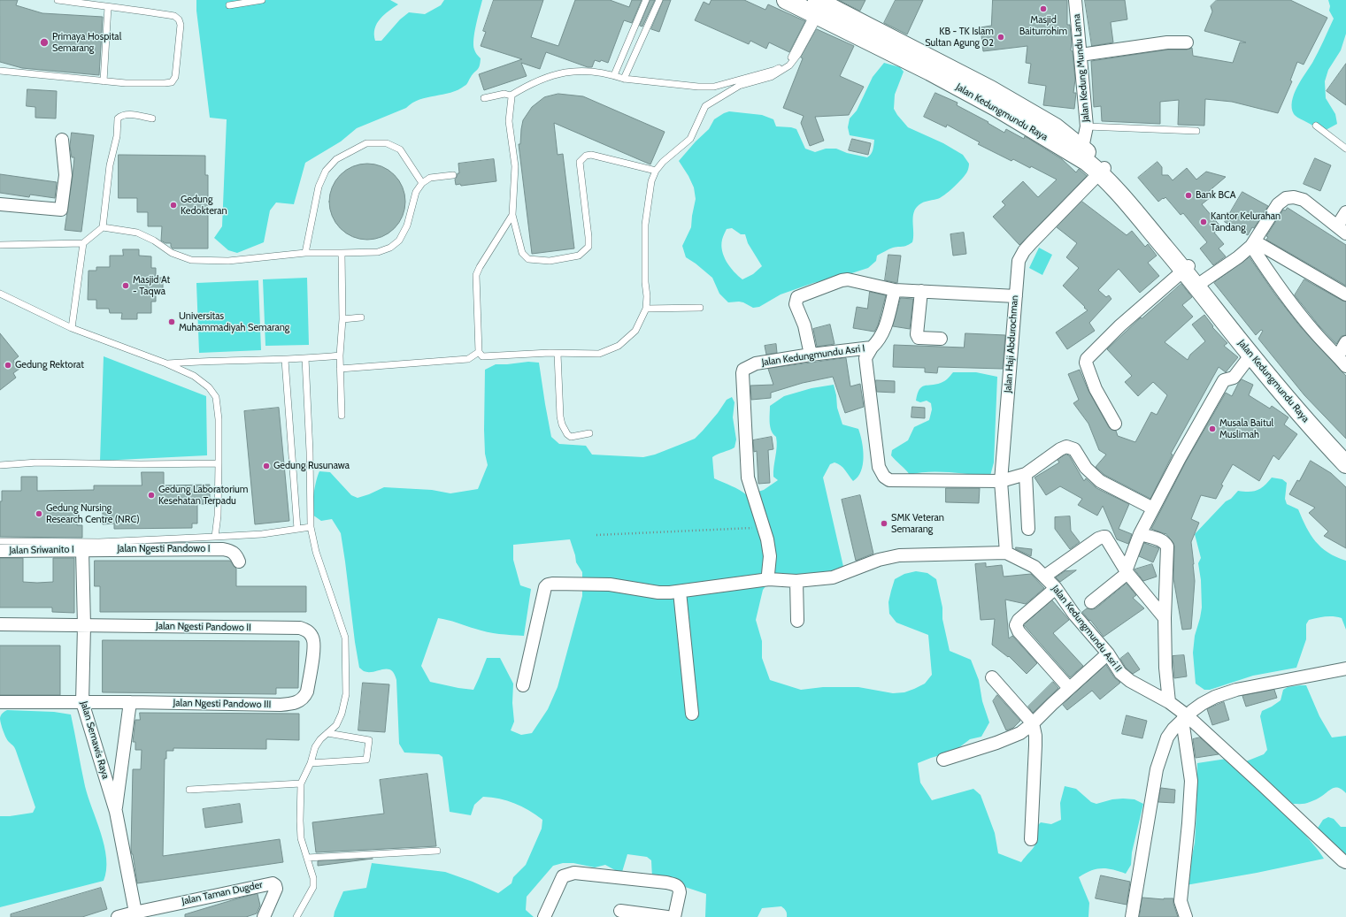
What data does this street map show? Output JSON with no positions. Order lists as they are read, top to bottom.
{
  "streets": {
    "main road": ["Jalan Kedungmundu Raya"],
    "street": [
      "Jalan Kedung Mundu Lama",
      "Jalan Haji Abdurochman",
      "Jalan Kedungmundu Asri I",
      "Jalan Ngesti Pandowo I",
      "Jalan Sriwanito I",
      "Jalan Ngesti Pandowo II",
      "Jalan Kedungmundu Asri II",
      "Jalan Ngesti Pandowo III",
      "Jalan Semawis Raya",
      "Jalan Taman Dugder"
    ]
  },
  "crossings": [
    ["Jalan Kedung Mundu Lama", "Jalan Kedungmundu Raya"],
    ["Jalan Kedungmundu Raya", "Jalan Haji Abdurochman"],
    ["Jalan Haji Abdurochman", "Jalan Kedungmundu Asri II"],
    ["Jalan Ngesti Pandowo I", "Jalan Sriwanito I"],
    ["Jalan Ngesti Pandowo I", "Jalan Semawis Raya"],
    ["Jalan Sriwanito I", "Jalan Semawis Raya"],
    ["Jalan Ngesti Pandowo II", "Jalan Ngesti Pandowo III"],
    ["Jalan Ngesti Pandowo II", "Jalan Semawis Raya"],
    ["Jalan Ngesti Pandowo III", "Jalan Semawis Raya"],
    ["Jalan Semawis Raya", "Jalan Taman Dugder"]
  ],
  "places": [
    "Masjid Baiturrohim",
    "KB - TK Islam Sultan Agung 02",
    "Primaya Hospital Semarang",
    "Bank BCA",
    "Gedung Kedokteran",
    "Kantor Kelurahan Tandang",
    "Masjid At - Taqwa",
    "Universitas Muhammadiyah Semarang",
    "Gedung Rektorat",
    "Musala Baitul Muslimah",
    "Gedung Rusunawa",
    "Gedung Laboratorium Kesehatan Terpadu",
    "Gedung Nursing Research Centre (NRC)",
    "SMK Veteran Semarang"
  ]
}
